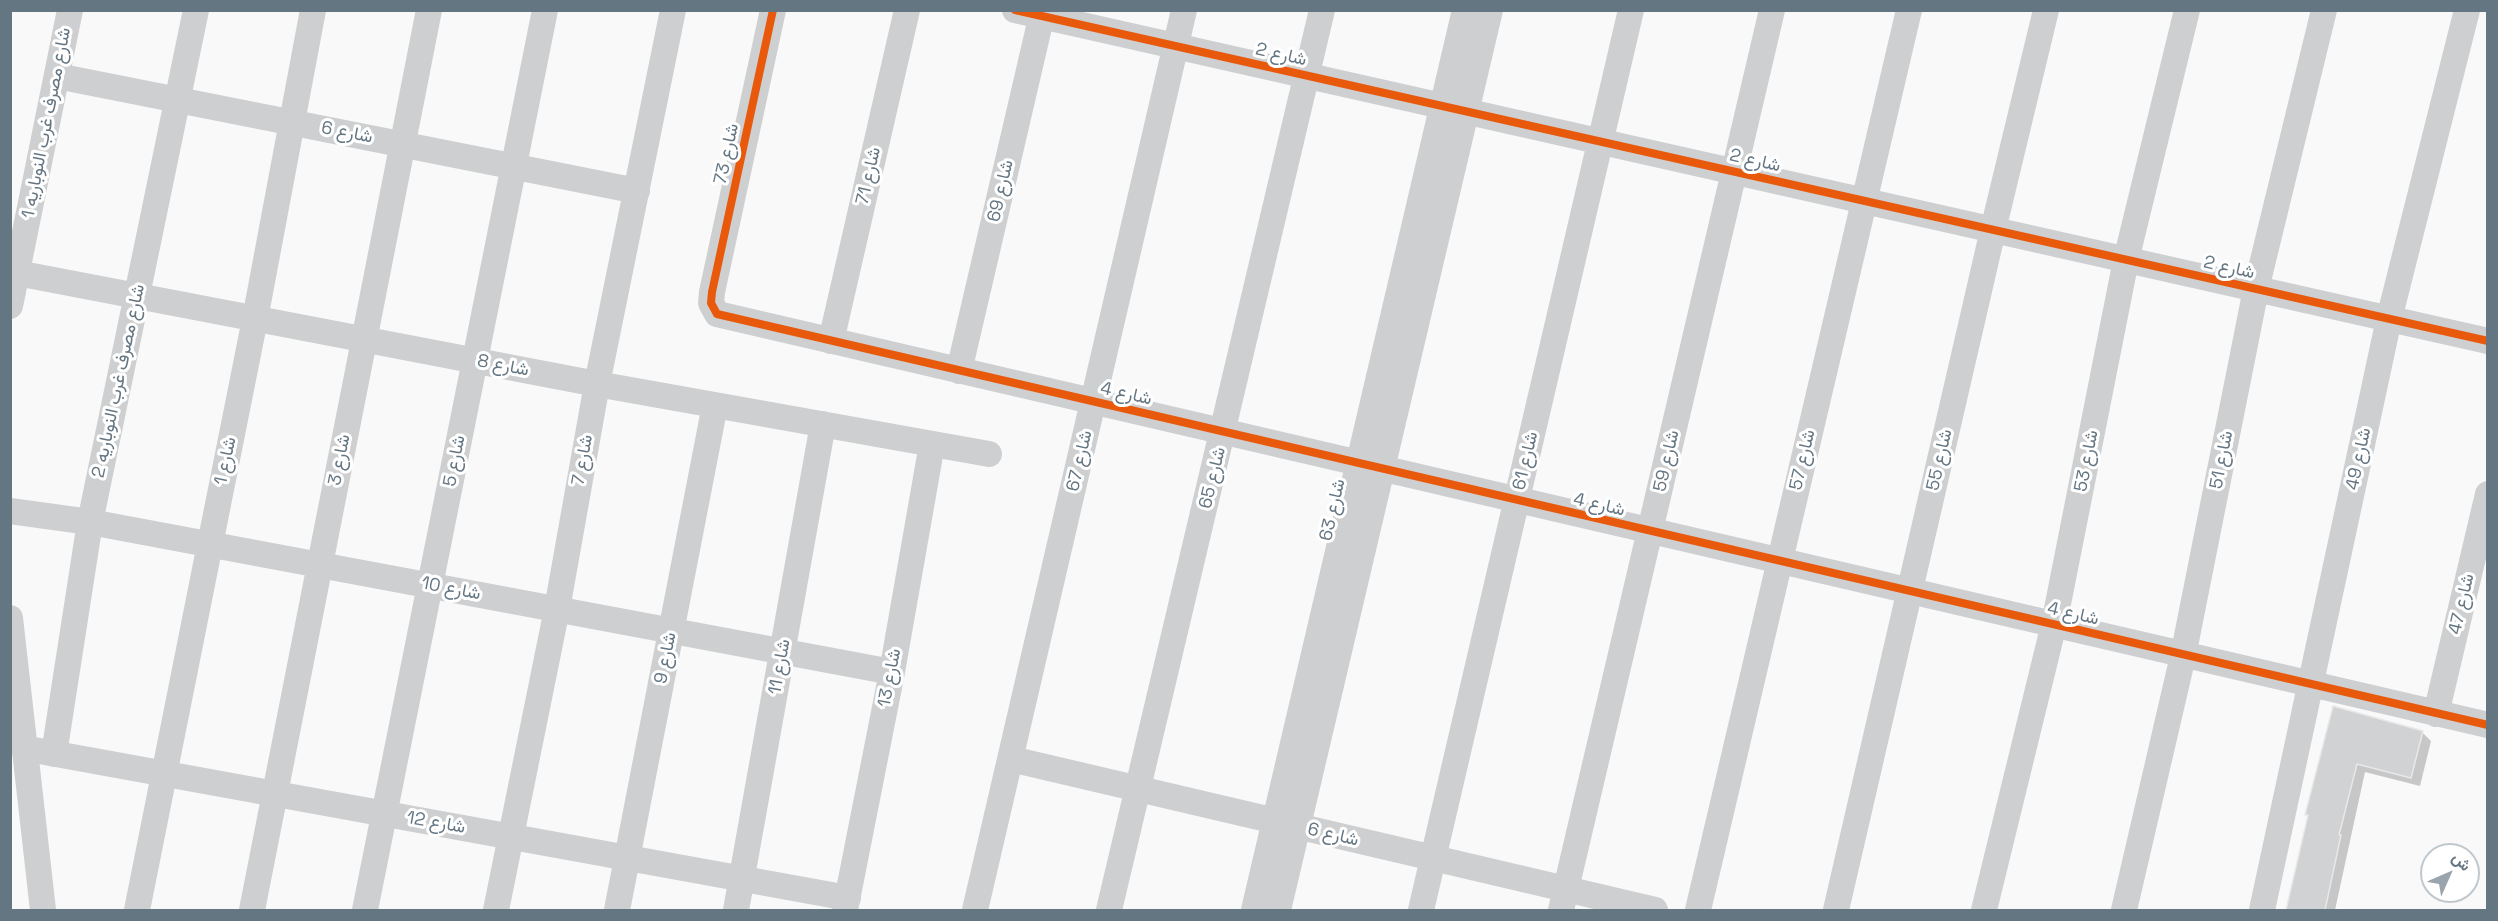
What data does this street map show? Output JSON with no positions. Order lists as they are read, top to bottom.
{
  "streets": {
    "street": [
      "شارع 2",
      "شارع مصرف غرب النوباريه 1",
      "شارع 6",
      "شارع 73",
      "شارع 71",
      "شارع 69",
      "شارع 8",
      "شارع مصرف غرب النوباريه 2",
      "شارع 4",
      "شارع 49",
      "شارع 3",
      "شارع 7",
      "شارع 57",
      "شارع 55",
      "شارع 51",
      "شارع 1",
      "شارع 5",
      "شارع 67",
      "شارع 61",
      "شارع 59",
      "شارع 53",
      "شارع 65",
      "شارع 63",
      "شارع 10",
      "شارع 47",
      "شارع 9",
      "شارع 11",
      "شارع 13",
      "شارع 12"
    ]
  },
  "crossings": [
    ["شارع 2", "شارع 69"],
    ["شارع 2", "شارع 49"],
    ["شارع 2", "شارع 57"],
    ["شارع 2", "شارع 55"],
    ["شارع 2", "شارع 51"],
    ["شارع 2", "شارع 67"],
    ["شارع 2", "شارع 61"],
    ["شارع 2", "شارع 59"],
    ["شارع 2", "شارع 53"],
    ["شارع 2", "شارع 65"],
    ["شارع 2", "شارع 63"],
    ["شارع مصرف غرب النوباريه 1", "شارع 6"],
    ["شارع مصرف غرب النوباريه 1", "شارع 8"],
    ["شارع 6", "شارع مصرف غرب النوباريه 2"],
    ["شارع 6", "شارع 3"],
    ["شارع 6", "شارع 7"],
    ["شارع 6", "شارع 1"],
    ["شارع 6", "شارع 5"],
    ["شارع 6", "شارع 67"],
    ["شارع 6", "شارع 61"],
    ["شارع 6", "شارع 59"],
    ["شارع 6", "شارع 65"],
    ["شارع 6", "شارع 63"],
    ["شارع 73", "شارع 4"],
    ["شارع 71", "شارع 4"],
    ["شارع 69", "شارع 4"],
    ["شارع 8", "شارع مصرف غرب النوباريه 2"],
    ["شارع 8", "شارع 3"],
    ["شارع 8", "شارع 7"],
    ["شارع 8", "شارع 1"],
    ["شارع 8", "شارع 5"],
    ["شارع 8", "شارع 9"],
    ["شارع 8", "شارع 11"],
    ["شارع 8", "شارع 13"],
    ["شارع مصرف غرب النوباريه 2", "شارع 10"],
    ["شارع مصرف غرب النوباريه 2", "شارع 12"],
    ["شارع 4", "شارع 49"],
    ["شارع 4", "شارع 57"],
    ["شارع 4", "شارع 55"],
    ["شارع 4", "شارع 51"],
    ["شارع 4", "شارع 67"],
    ["شارع 4", "شارع 61"],
    ["شارع 4", "شارع 59"],
    ["شارع 4", "شارع 53"],
    ["شارع 4", "شارع 65"],
    ["شارع 4", "شارع 63"],
    ["شارع 4", "شارع 47"],
    ["شارع 3", "شارع 10"],
    ["شارع 3", "شارع 12"],
    ["شارع 7", "شارع 10"],
    ["شارع 7", "شارع 12"],
    ["شارع 1", "شارع 10"],
    ["شارع 1", "شارع 12"],
    ["شارع 5", "شارع 10"],
    ["شارع 5", "شارع 12"],
    ["شارع 10", "شارع 9"],
    ["شارع 10", "شارع 11"],
    ["شارع 10", "شارع 13"],
    ["شارع 9", "شارع 12"],
    ["شارع 11", "شارع 12"],
    ["شارع 13", "شارع 12"]
  ],
  "north": "top right"
}
